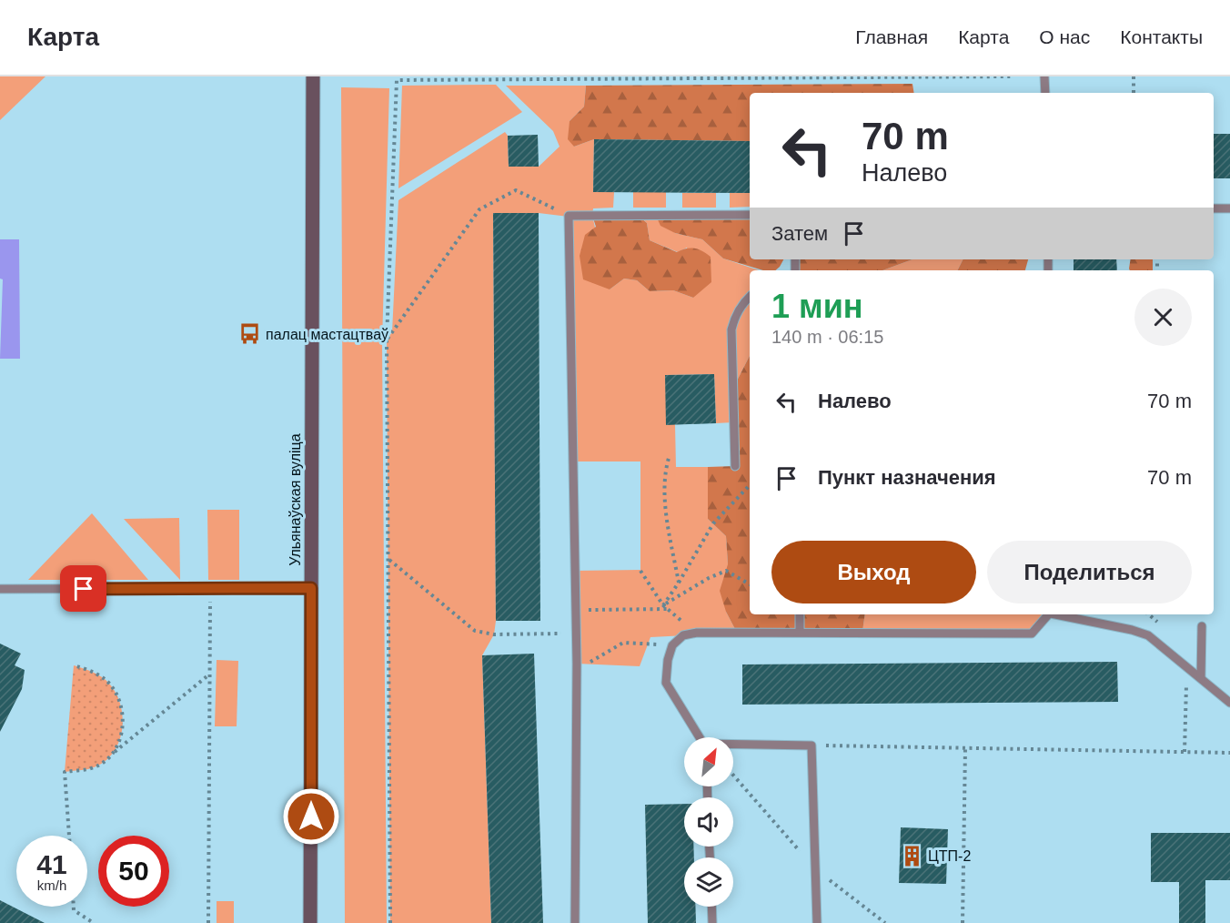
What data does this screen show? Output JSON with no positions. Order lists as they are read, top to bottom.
{
  "streets": {
    "main road": ["Ульянаўская вуліца"]
  },
  "places": {
    "bus stop": ["палац мастацтваў"],
    "building": ["ЦТП-2"]
  },
  "north": "top right",
  "page": {
    "header": "Карта",
    "nav": [
      "Главная",
      "Карта",
      "О нас",
      "Контакты"
    ],
    "turn": ["70 m", "Налево"],
    "then": "Затем",
    "heading": ["1 мин", "140 m · 06:15"],
    "list": [
      {
        "name": "Налево",
        "value": "70 m"
      },
      {
        "name": "Пункт назначения",
        "value": "70 m"
      }
    ],
    "buttons": ["Выход", "Поделиться"],
    "speed": "41 km/h",
    "limit": "50"
  }
}
